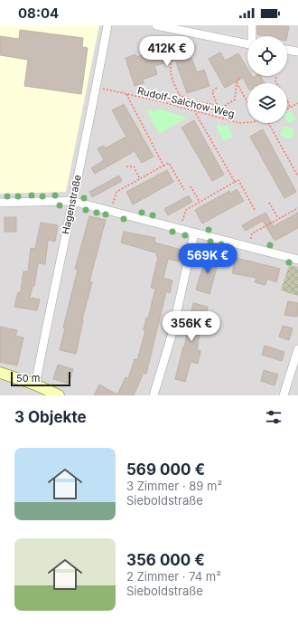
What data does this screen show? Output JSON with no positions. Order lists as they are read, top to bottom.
{
  "streets": {
    "street": ["Hagenstraße"],
    "path": ["Rudolf-Salchow-Weg"]
  },
  "crossings": [
    ["Rudolf-Salchow-Weg", "Hagenstraße"]
  ],
  "scale_bar": "50 m",
  "page": {
    "status": "08:04",
    "price": ["412K €", "569K €", "356K €"],
    "scale": "50 m",
    "heading": "3 Objekte",
    "list": [
      {
        "name": "569 000 €",
        "note": "3 Zimmer · 89 m² · Sieboldstraße"
      },
      {
        "name": "356 000 €",
        "note": "2 Zimmer · 74 m² · Sieboldstraße"
      }
    ]
  }
}
